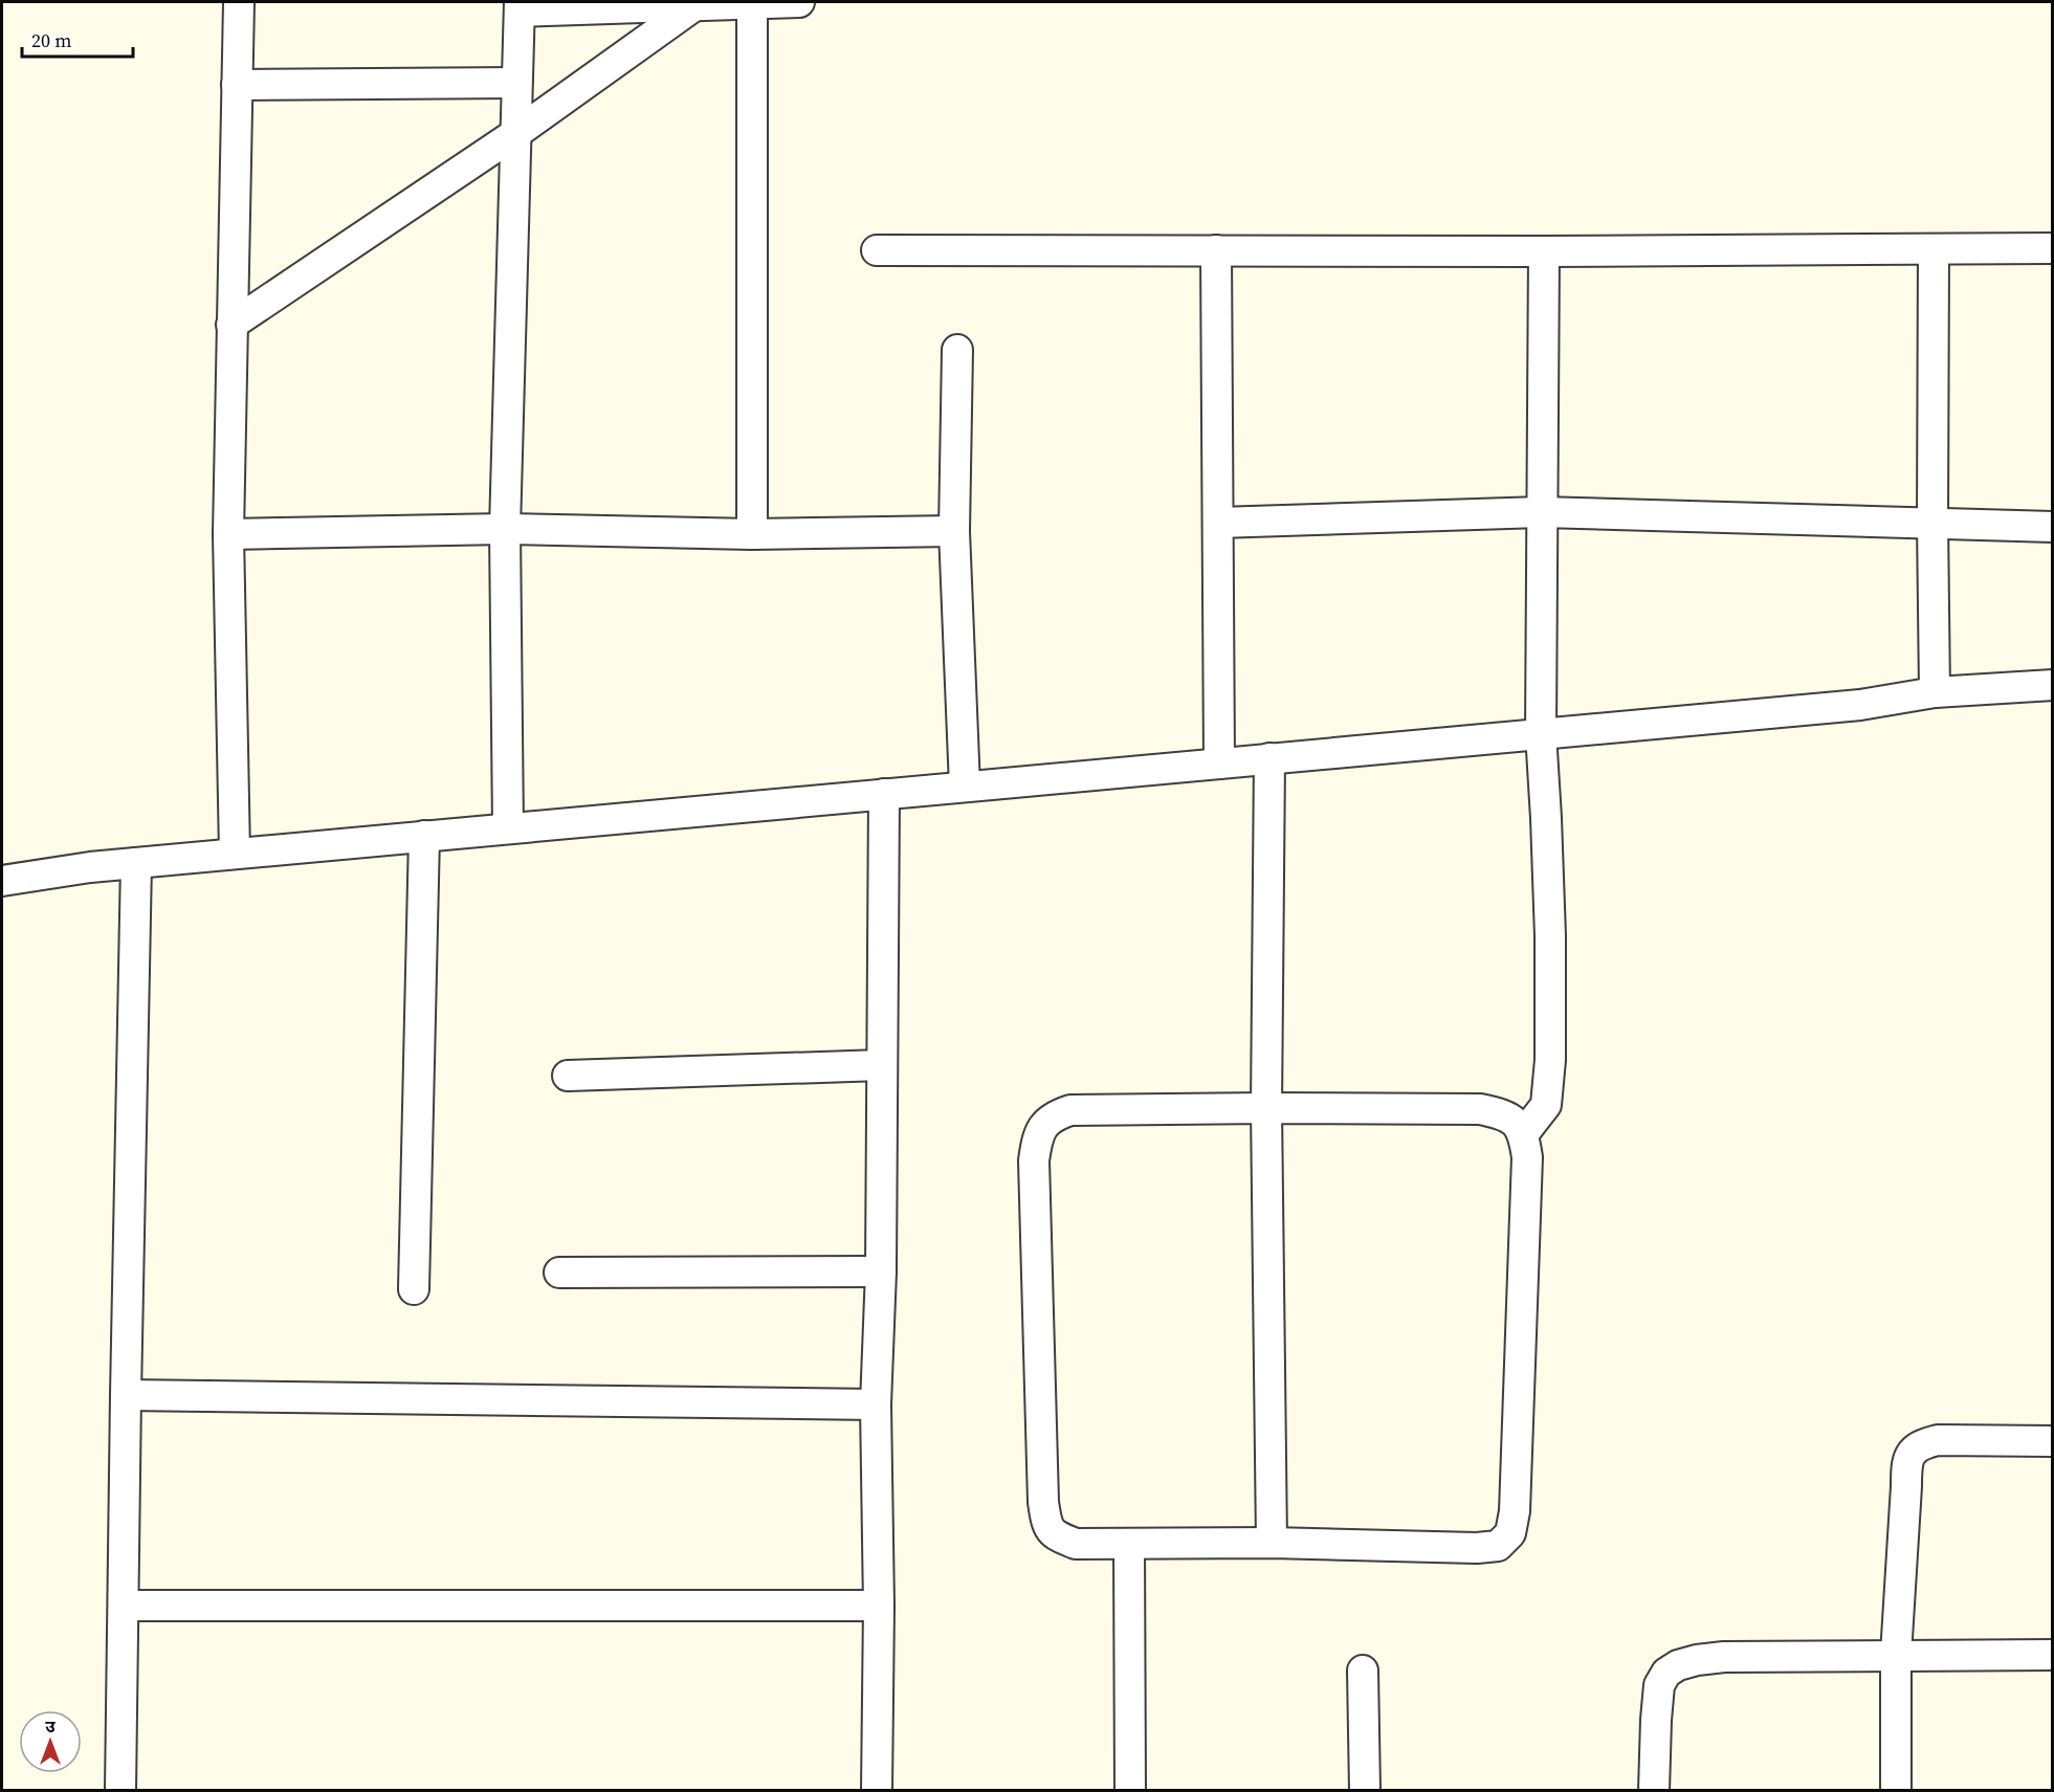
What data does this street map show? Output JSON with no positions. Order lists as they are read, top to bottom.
{
  "scale_bar": "20 m",
  "north": "top"
}
